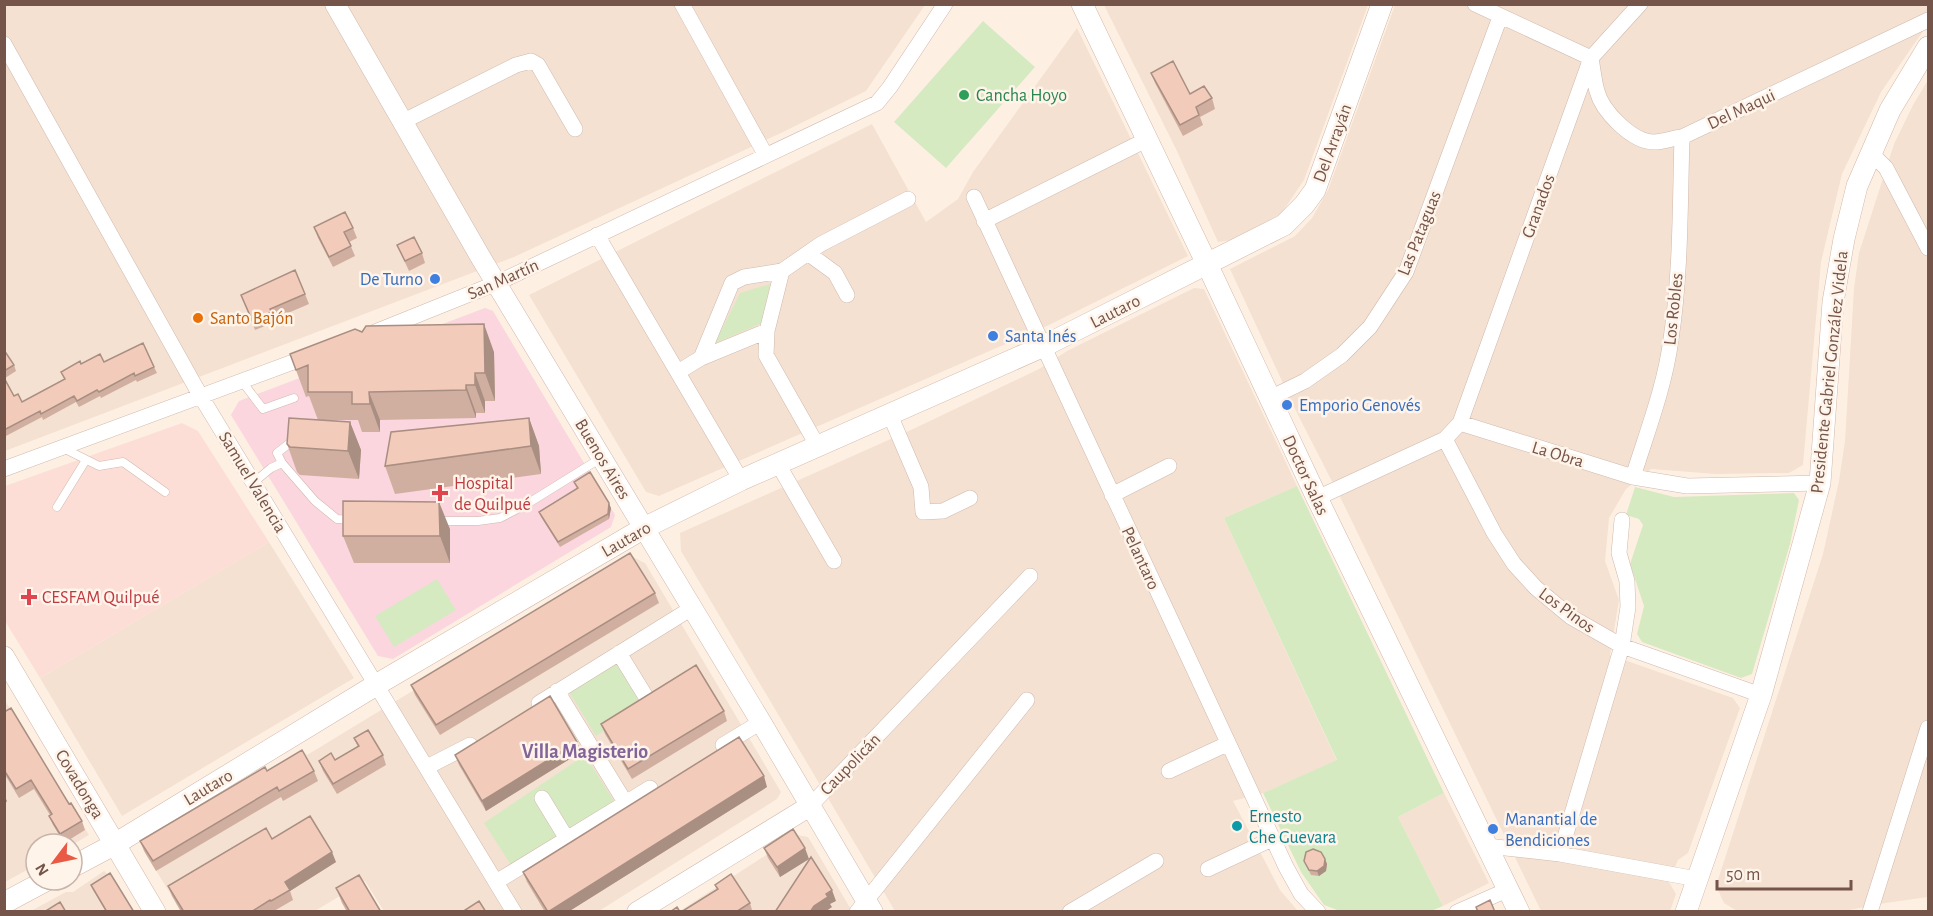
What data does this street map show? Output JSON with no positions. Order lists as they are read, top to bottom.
{
  "streets": {
    "main road": [
      "Del Arrayán",
      "Lautaro",
      "Presidente Gabriel González Videla",
      "Doctor Salas",
      "Covadonga"
    ],
    "street": [
      "Del Maqui",
      "Granados",
      "Las Pataguas",
      "San Martín",
      "Los Robles",
      "La Obra",
      "Buenos Aires",
      "Samuel Valencia",
      "Pelantaro",
      "Los Pinos",
      "Caupolicán"
    ]
  },
  "crossings": [
    ["Del Maqui", "Granados"],
    ["Del Maqui", "Los Robles"],
    ["Del Arrayán", "Lautaro"],
    ["Del Arrayán", "Doctor Salas"],
    ["Granados", "La Obra"],
    ["Las Pataguas", "Doctor Salas"],
    ["San Martín", "Buenos Aires"],
    ["Los Robles", "La Obra"],
    ["Lautaro", "Buenos Aires"],
    ["Lautaro", "Doctor Salas"],
    ["Lautaro", "Samuel Valencia"],
    ["Lautaro", "Pelantaro"],
    ["Lautaro", "Covadonga"],
    ["Presidente Gabriel González Videla", "La Obra"],
    ["Presidente Gabriel González Videla", "Los Pinos"],
    ["Buenos Aires", "Caupolicán"]
  ],
  "districts": ["Villa Magisterio"],
  "places": {
    "other": [
      "Cancha Hoyo",
      "De Turno",
      "Santo Bajón",
      "Santa Inés",
      "Emporio Genovés",
      "Ernesto Che Guevara",
      "Manantial de Bendiciones"
    ],
    "health": ["Hospital de Quilpué", "CESFAM Quilpué"]
  },
  "scale_bar": "50 m",
  "north": "bottom left"
}
